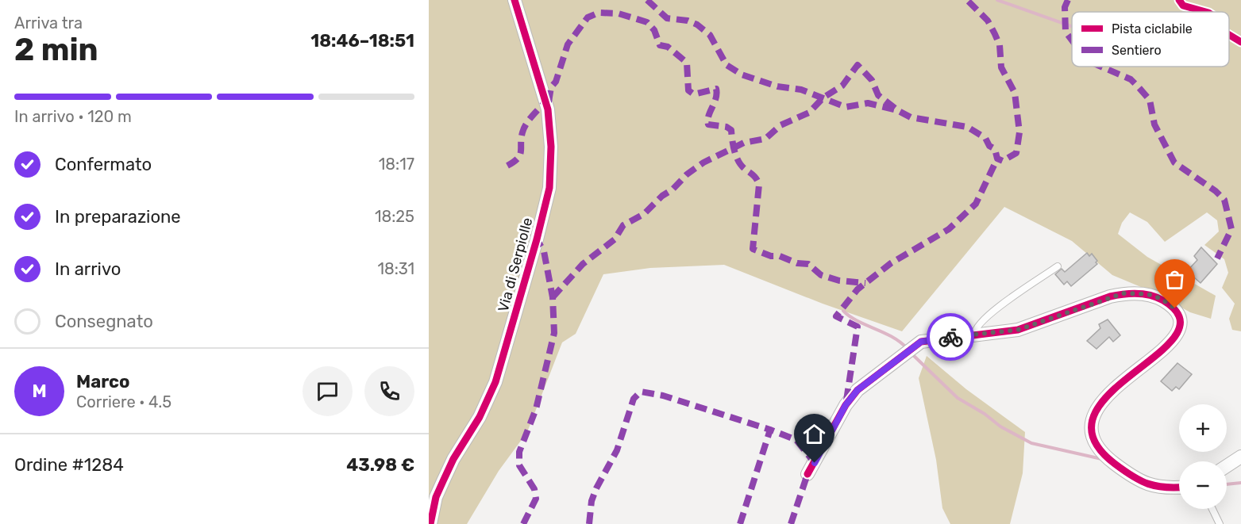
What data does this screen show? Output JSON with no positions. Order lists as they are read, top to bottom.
{
  "streets": {
    "street": ["Via di Serpiolle"]
  },
  "legend": ["Pista ciclabile", "Sentiero"],
  "page": {
    "heading": ["2 min", "Arriva tra", "18:46–18:51"],
    "panel": [
      "Marco",
      "Corriere · 4.5",
      "Ordine #1284",
      "43.98 €"
    ],
    "bar": "In arrivo · 120 m",
    "list": [
      ["Confermato", "18:17"],
      ["In preparazione", "18:25"],
      ["In arrivo", "18:31"],
      "Consegnato"
    ],
    "round": "M",
    "map_buttons": ["+", "−"]
  }
}
